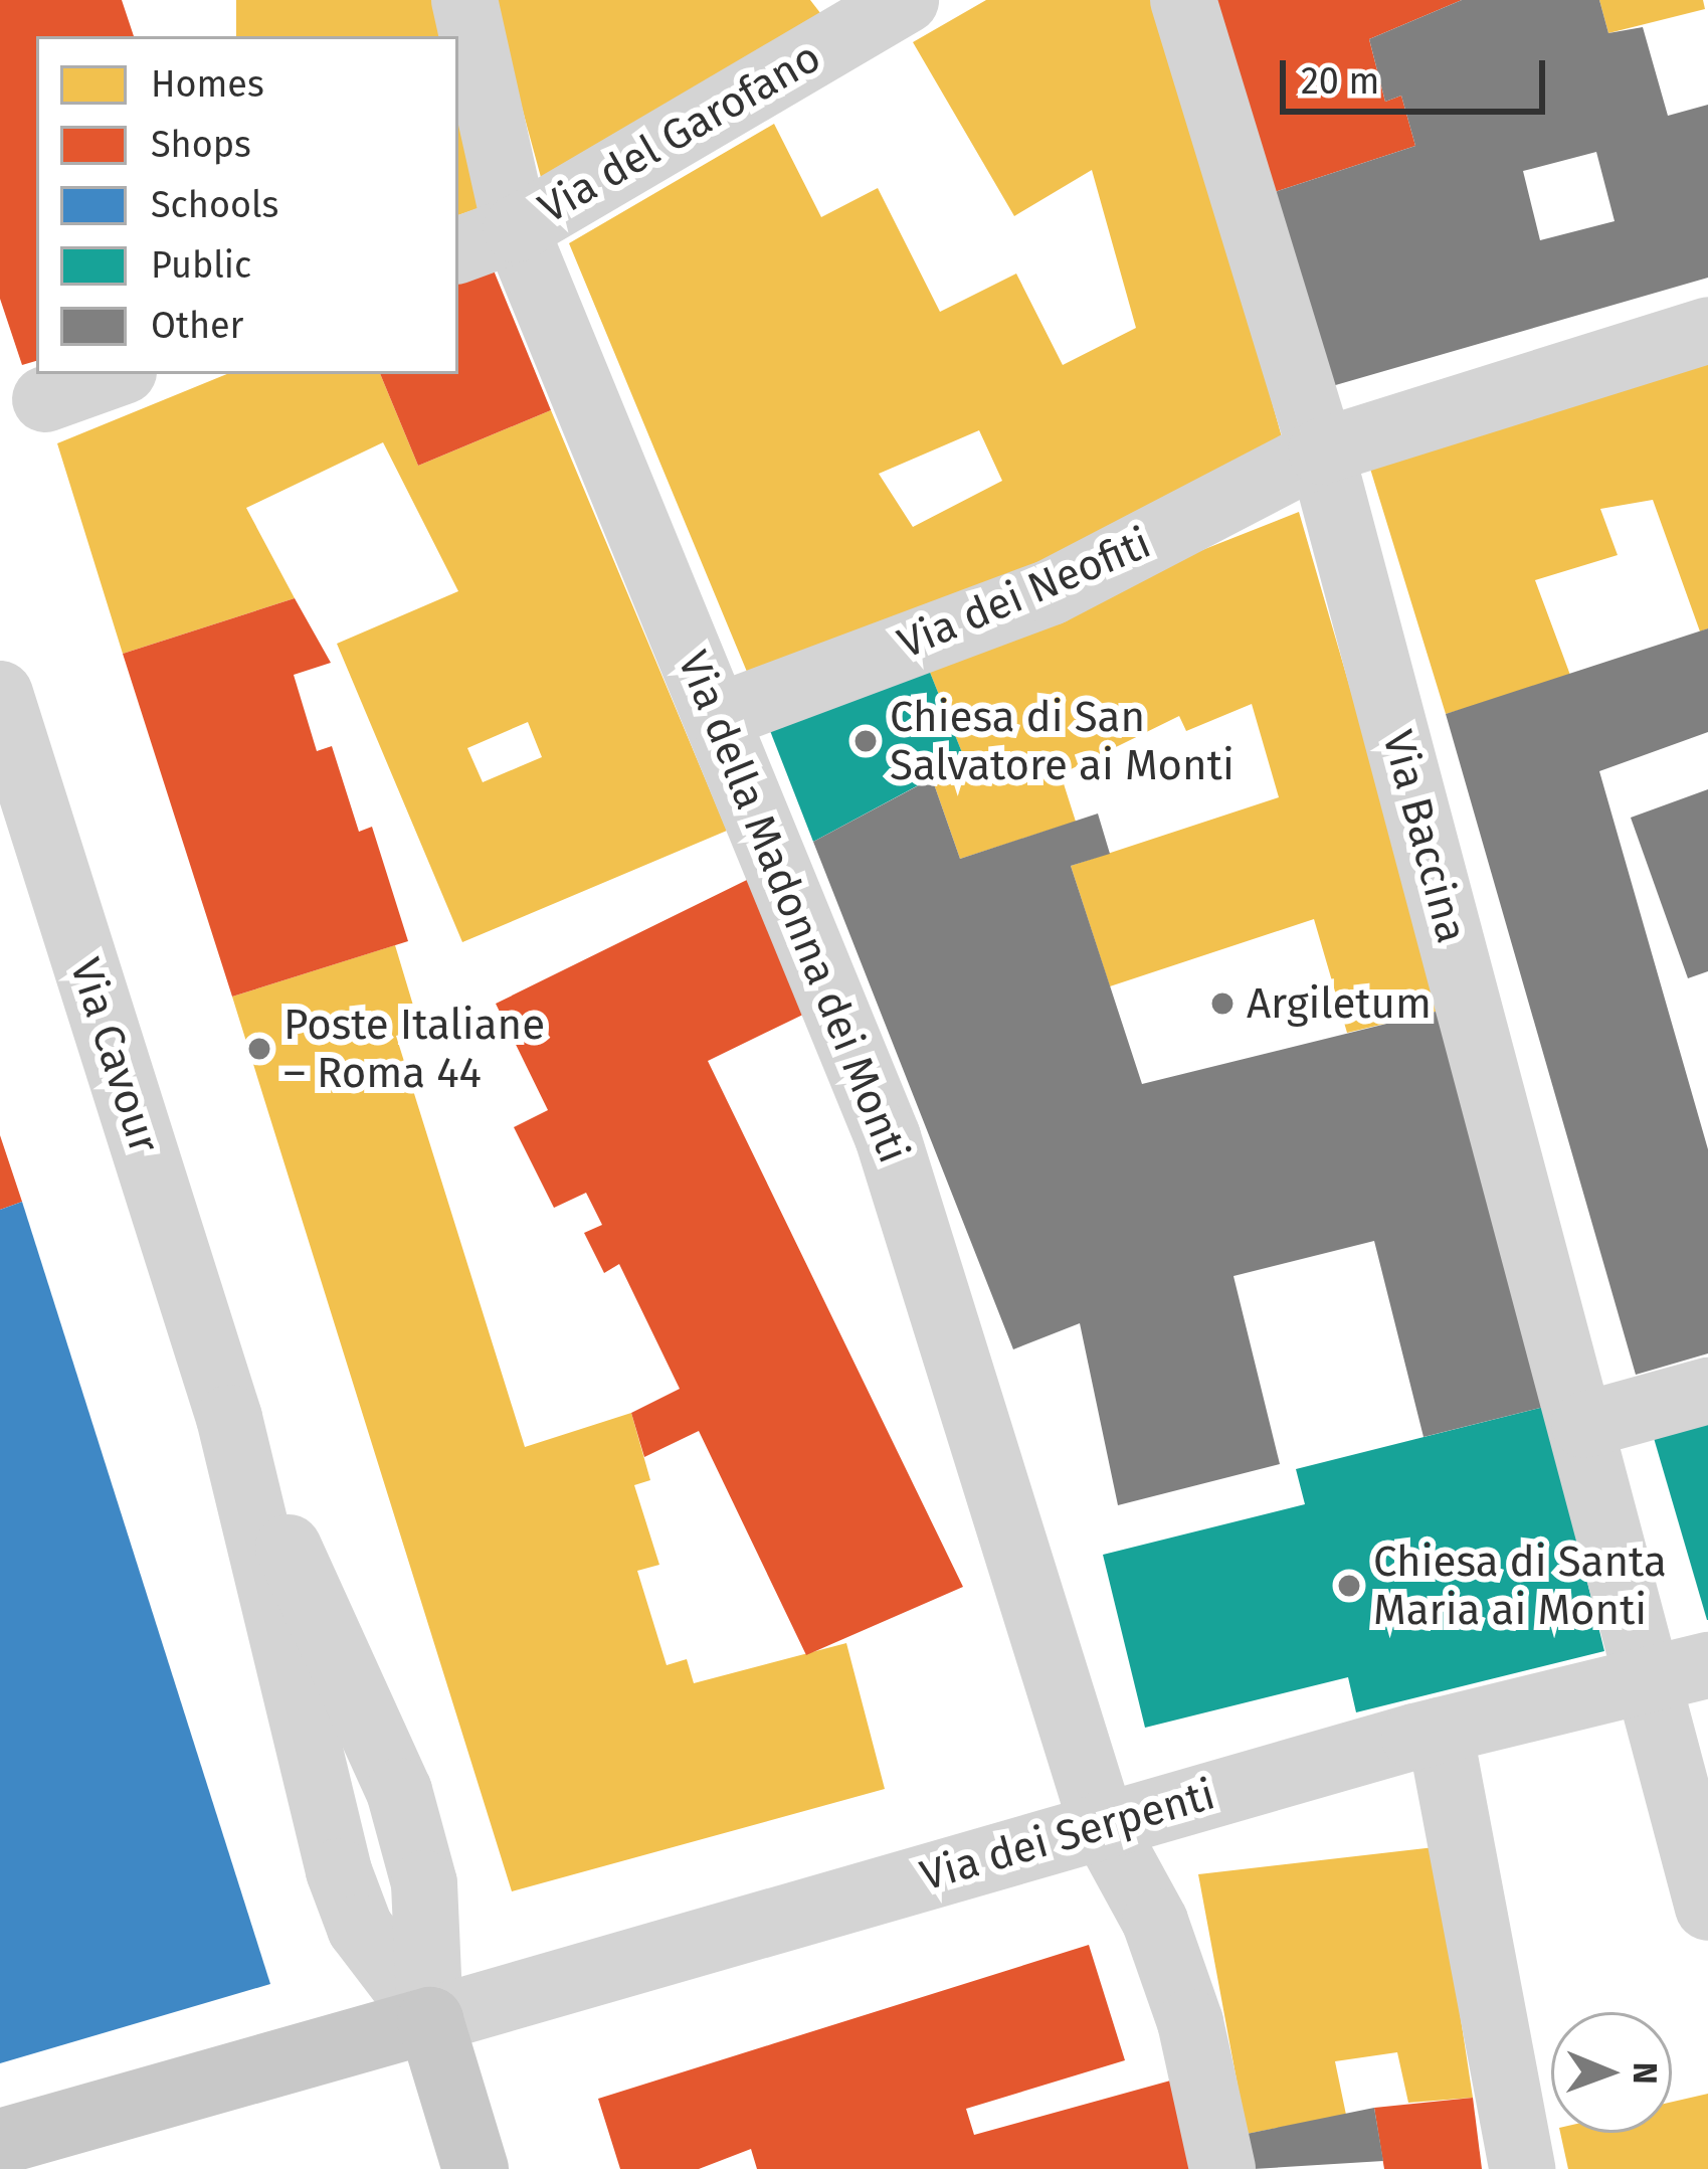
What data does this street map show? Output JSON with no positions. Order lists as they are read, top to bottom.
{
  "streets": {
    "main road": ["Via Cavour"],
    "street": [
      "Via del Garofano",
      "Via dei Neofiti",
      "Via Baccina",
      "Via della Madonna dei Monti",
      "Via dei Serpenti"
    ]
  },
  "crossings": [
    ["Via del Garofano", "Via della Madonna dei Monti"],
    ["Via dei Neofiti", "Via Baccina"],
    ["Via dei Neofiti", "Via della Madonna dei Monti"],
    ["Via Baccina", "Via dei Serpenti"],
    ["Via della Madonna dei Monti", "Via dei Serpenti"],
    ["Via Cavour", "Via dei Serpenti"]
  ],
  "places": [
    "Chiesa di San Salvatore ai Monti",
    "Argiletum",
    "Poste Italiane – Roma 44",
    "Chiesa di Santa Maria ai Monti"
  ],
  "legend": [
    "Homes",
    "Shops",
    "Schools",
    "Public",
    "Other"
  ],
  "scale_bar": "20 m",
  "north": "right"
}
